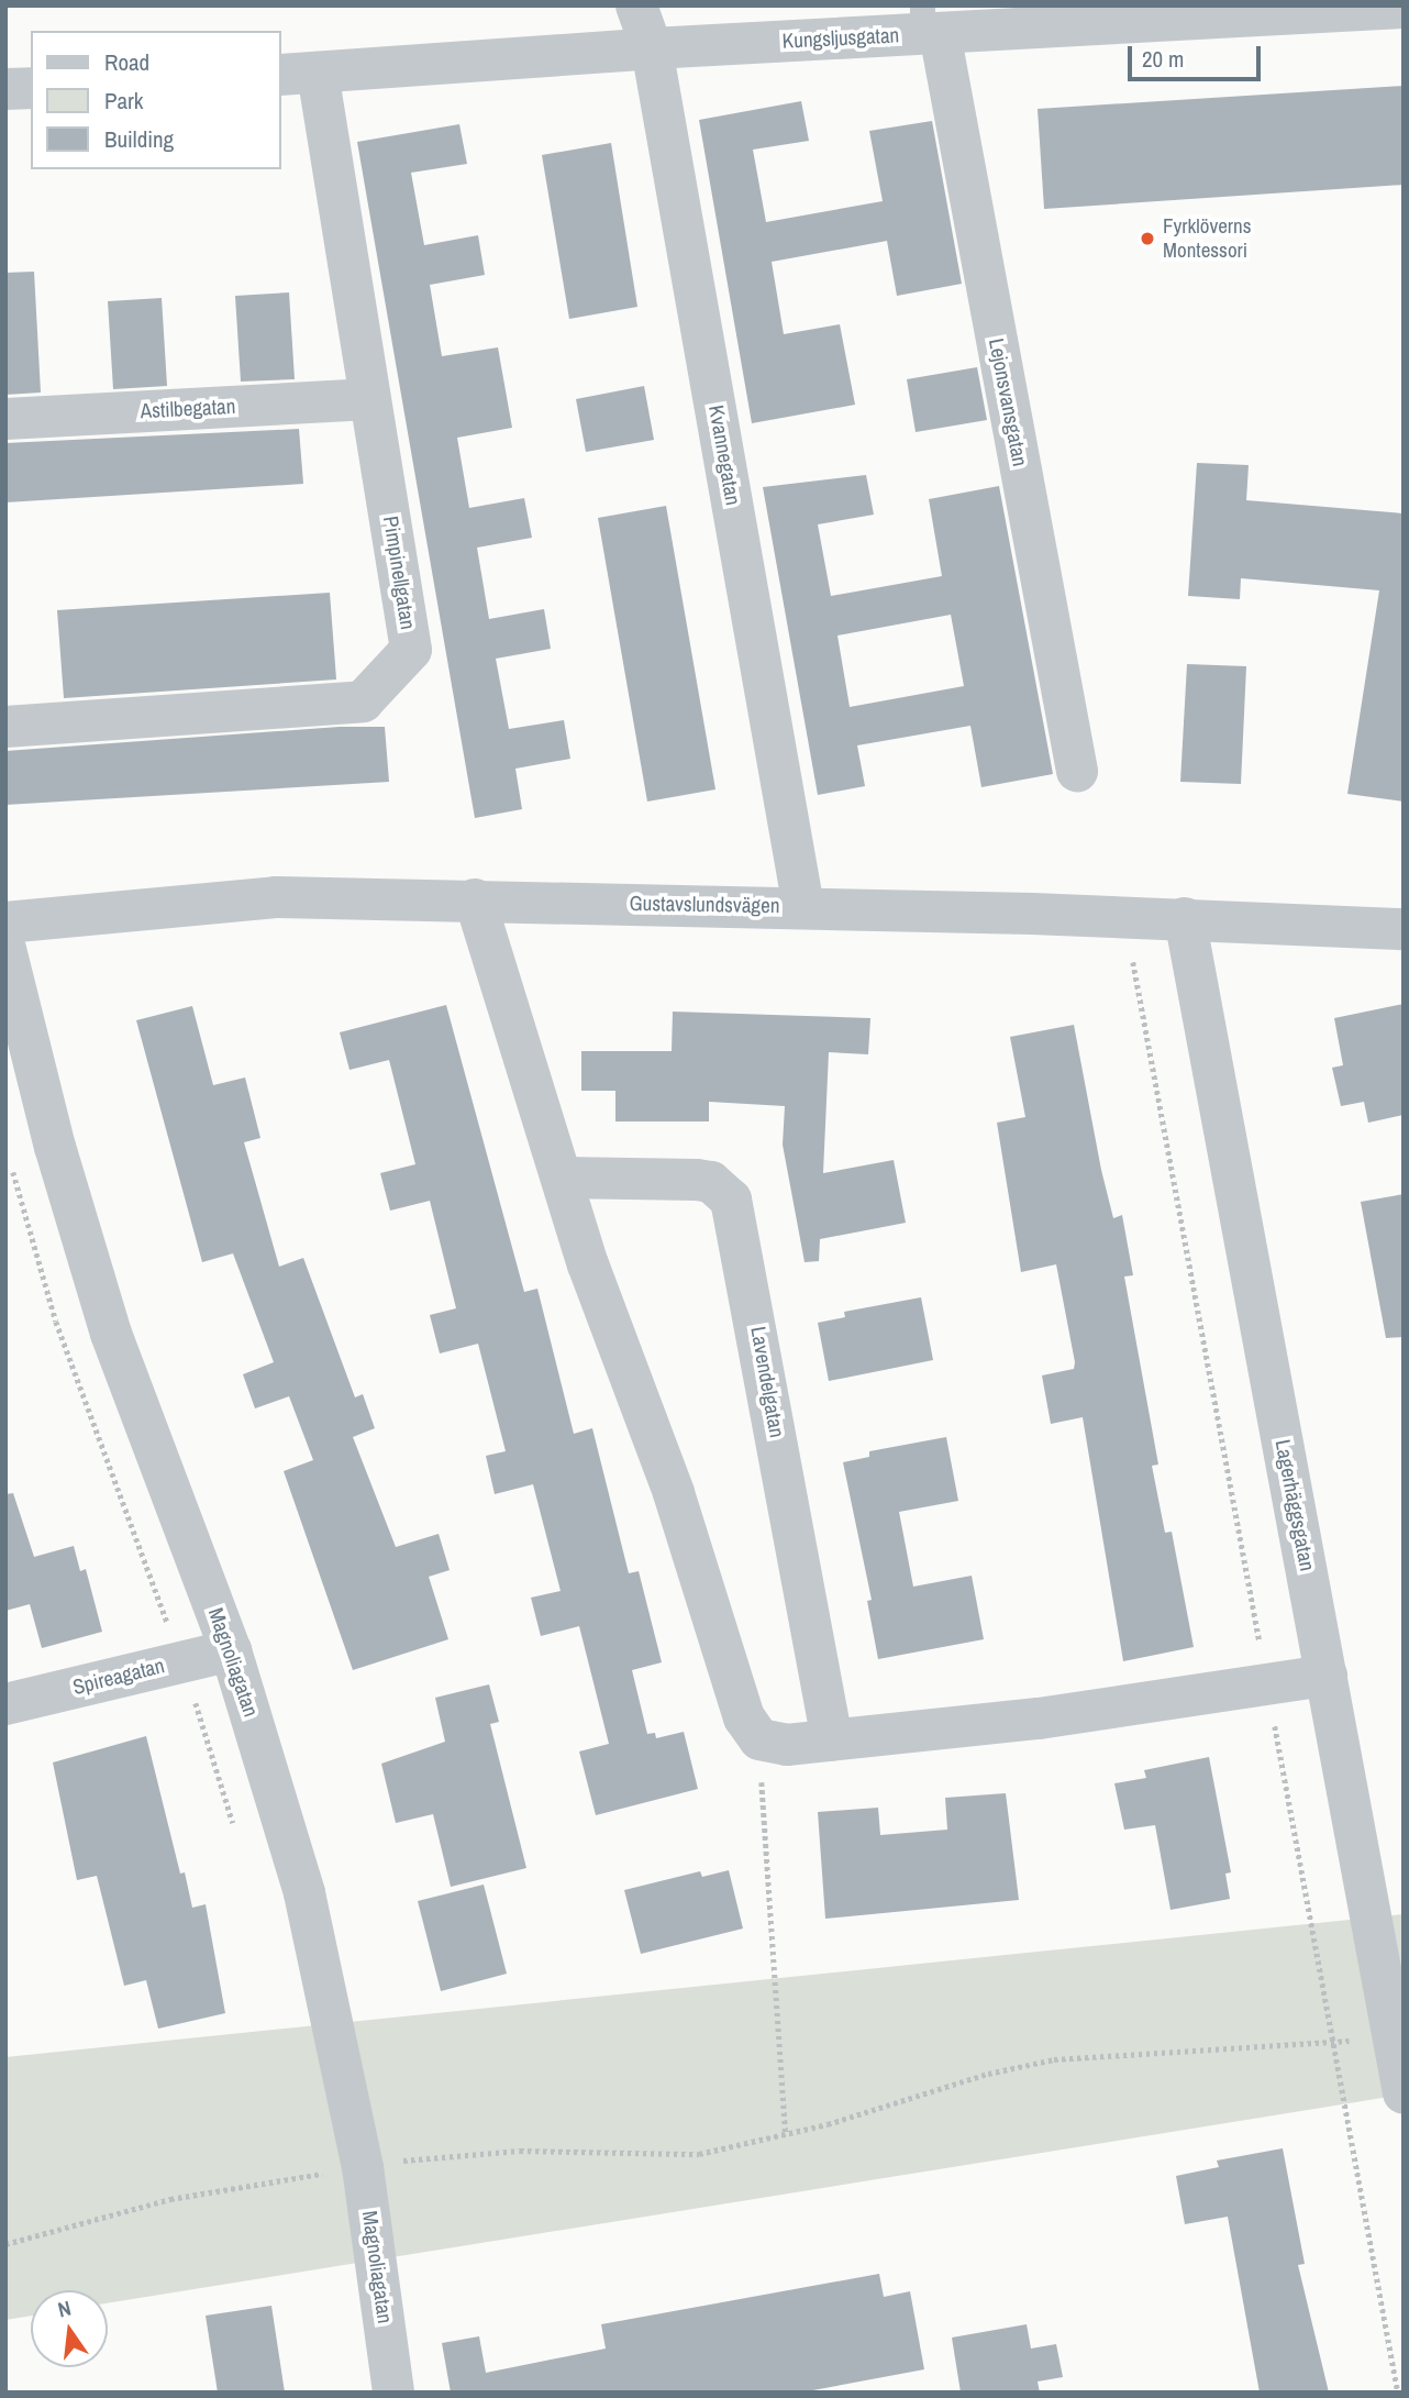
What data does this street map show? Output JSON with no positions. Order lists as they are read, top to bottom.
{
  "streets": {
    "street": [
      "Kungsljusgatan",
      "Lejonsvansgatan",
      "Astilbegatan",
      "Kvannegatan",
      "Pimpinellgatan",
      "Gustavslundsvägen",
      "Lavendelgatan",
      "Lagerhäggsgatan",
      "Magnoliagatan",
      "Spireagatan"
    ]
  },
  "crossings": [
    ["Kungsljusgatan", "Lejonsvansgatan"],
    ["Kungsljusgatan", "Kvannegatan"],
    ["Kungsljusgatan", "Pimpinellgatan"],
    ["Astilbegatan", "Pimpinellgatan"],
    ["Kvannegatan", "Gustavslundsvägen"],
    ["Gustavslundsvägen", "Lagerhäggsgatan"],
    ["Magnoliagatan", "Spireagatan"]
  ],
  "places": ["Fyrklöverns Montessori"],
  "legend": ["Road", "Park", "Building"],
  "scale_bar": "20 m",
  "north": "top"
}
